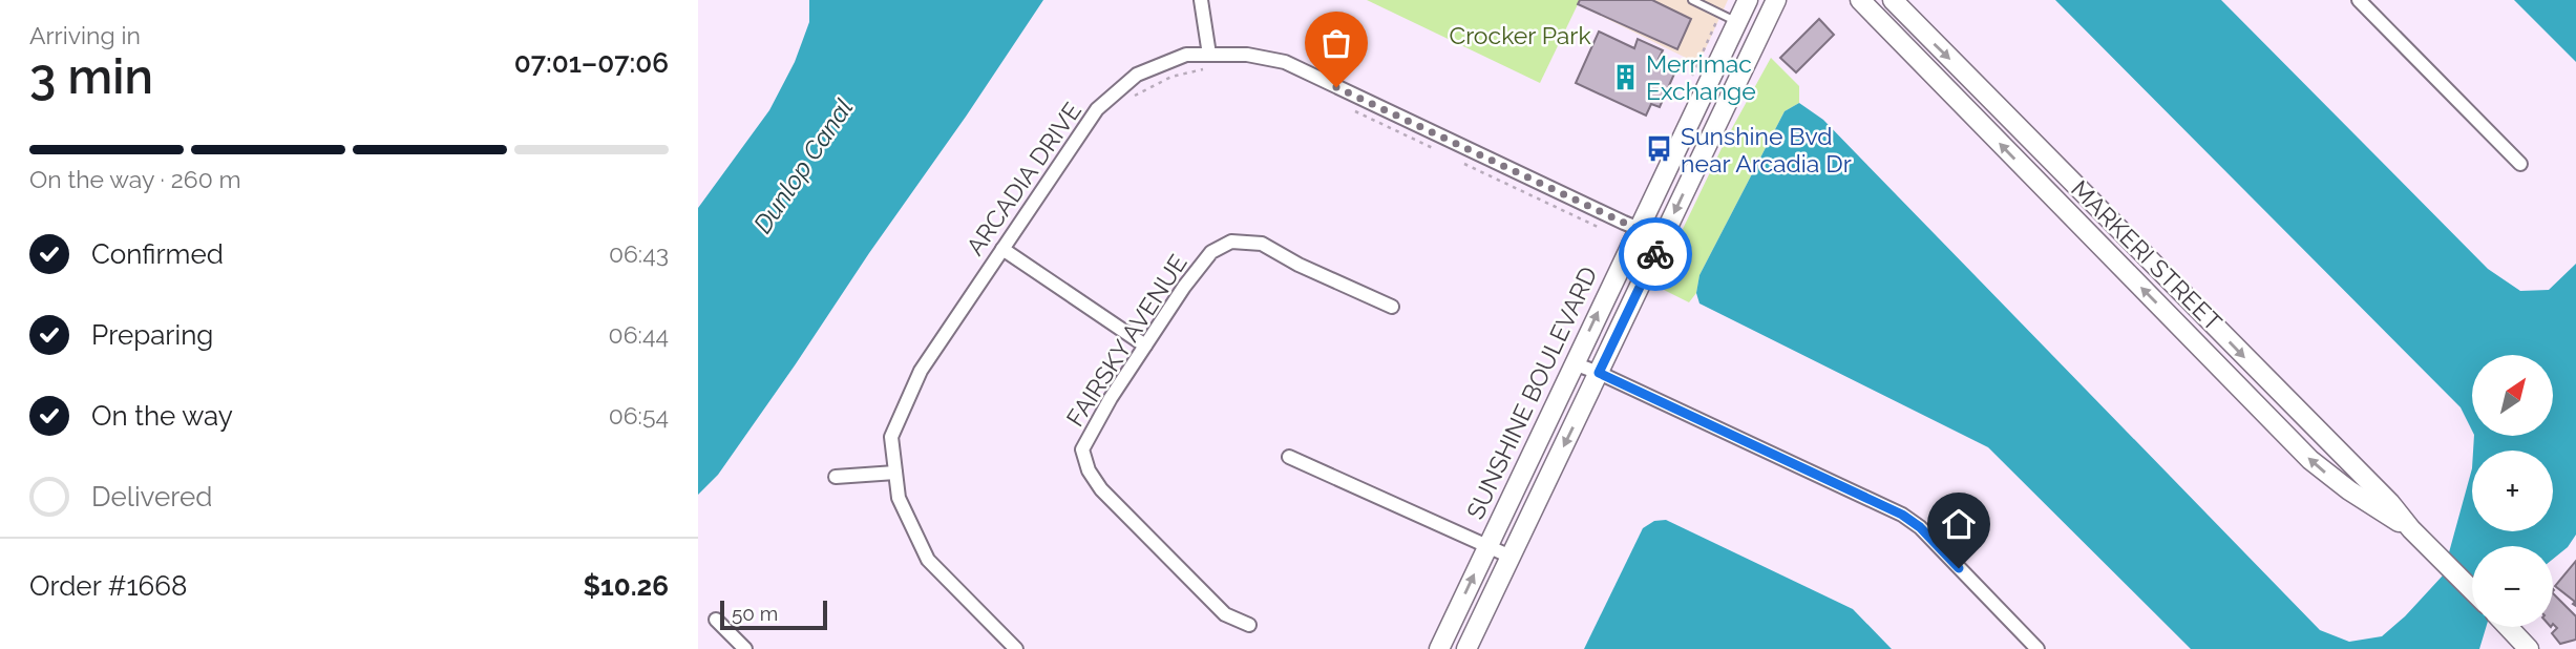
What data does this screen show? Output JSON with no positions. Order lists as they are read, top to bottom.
{
  "streets": {
    "main road": ["MARKERI STREET", "SUNSHINE BOULEVARD"],
    "street": ["ARCADIA DRIVE", "FAIRSKY AVENUE"]
  },
  "crossings": [
    ["ARCADIA DRIVE", "SUNSHINE BOULEVARD"]
  ],
  "water": ["Dunlop Canal"],
  "parks": ["Crocker Park"],
  "places": {
    "building": ["Merrimac Exchange"],
    "bus stop": ["Sunshine Bvd near Arcadia Dr"]
  },
  "scale_bar": "50 m",
  "north": "top right",
  "page": {
    "heading": ["3 min", "Arriving in", "07:01–07:06"],
    "panel": ["Order #1668", "$10.26"],
    "bar": "On the way · 260 m",
    "list": [
      ["Confirmed", "06:43"],
      ["Preparing", "06:44"],
      ["On the way", "06:54"],
      "Delivered"
    ],
    "map_buttons": ["+", "−"],
    "scale": "50 m"
  }
}
